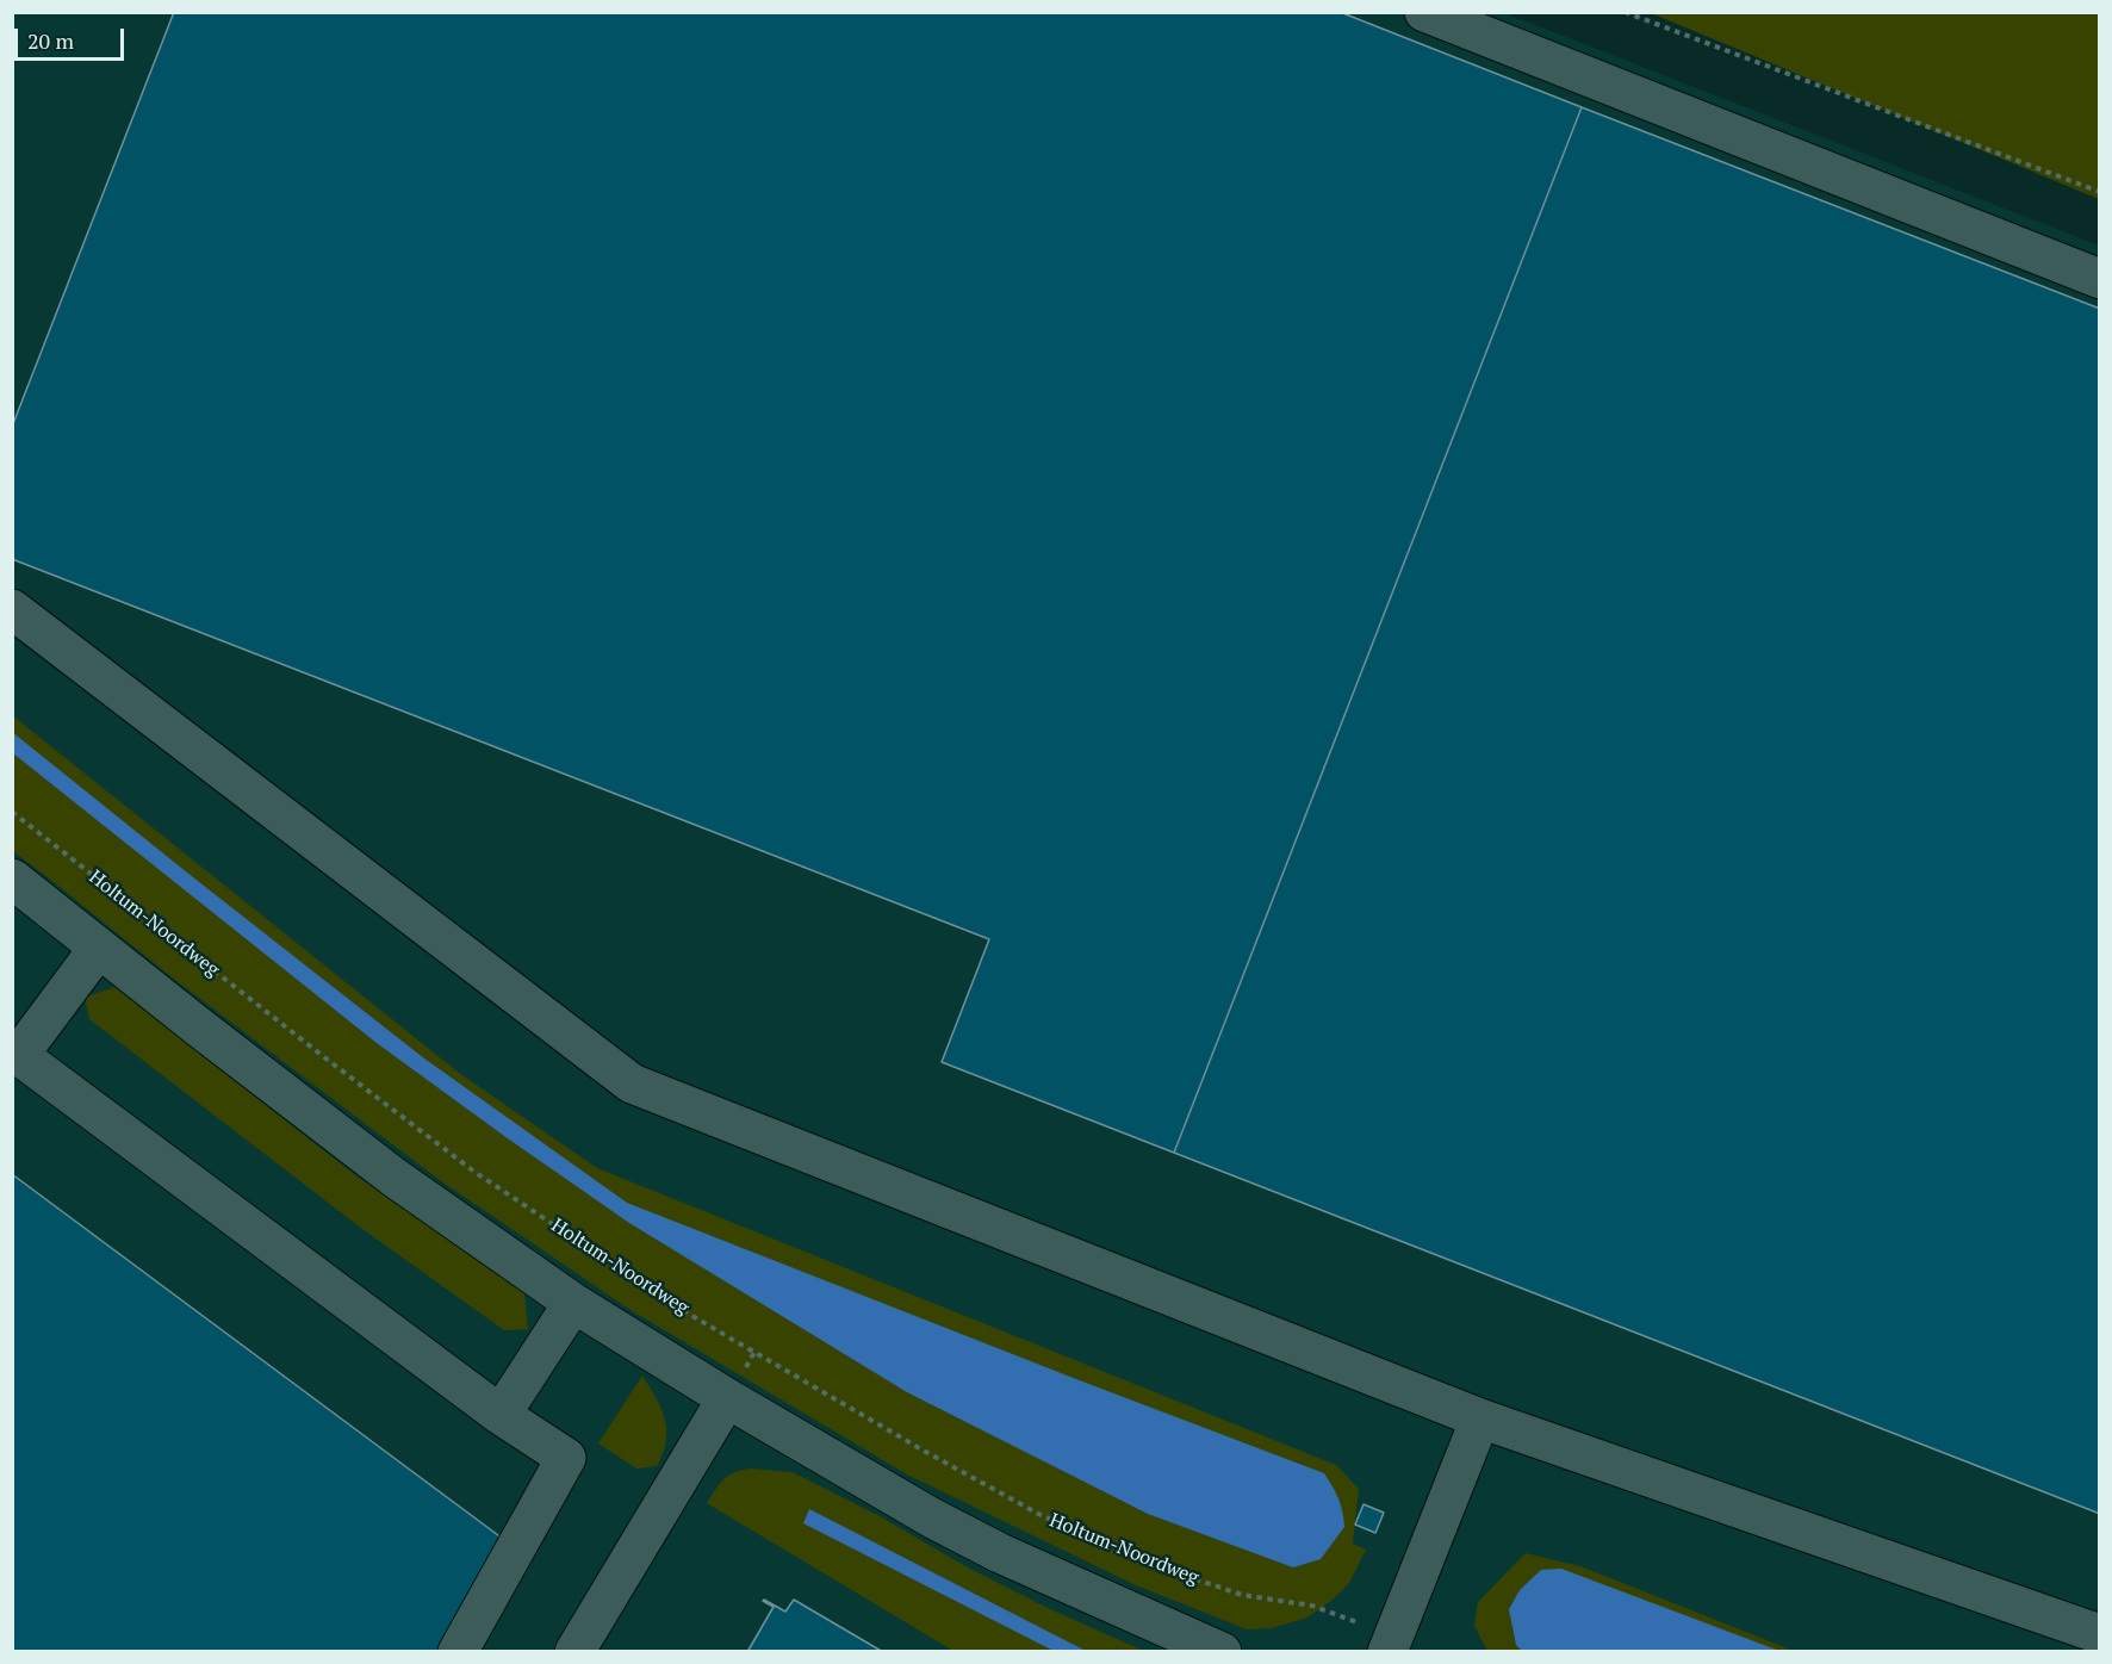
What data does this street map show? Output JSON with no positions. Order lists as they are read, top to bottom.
{
  "streets": {
    "path": ["Holtum-Noordweg"]
  },
  "scale_bar": "20 m"
}
